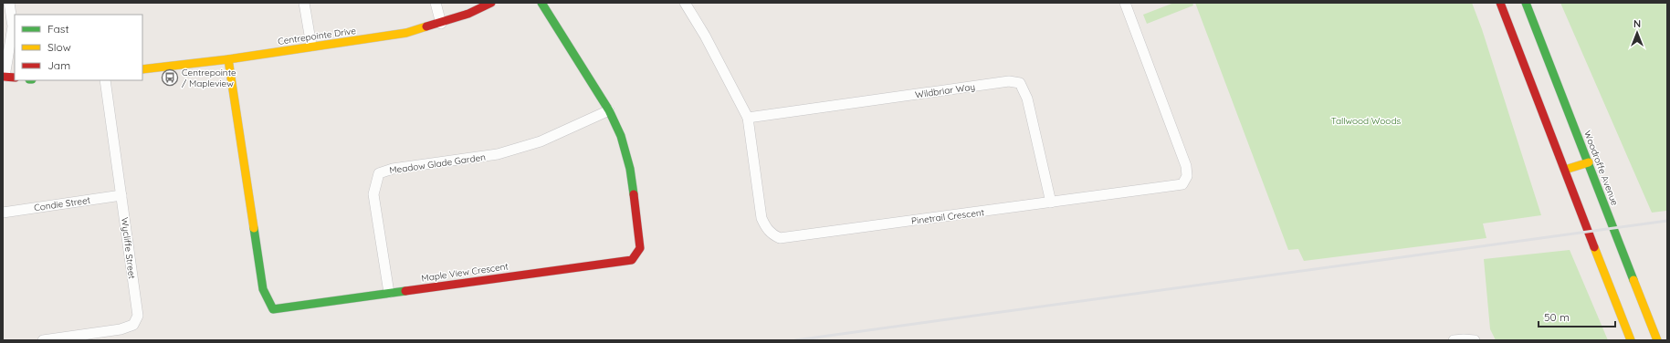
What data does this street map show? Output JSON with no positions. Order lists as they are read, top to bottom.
{
  "streets": {
    "street": [
      "Centrepointe Drive",
      "Wildbriar Way",
      "Meadow Glade Garden",
      "Woodroffe Avenue",
      "Condie Street",
      "Pinetrail Crescent",
      "Wycliffe Street",
      "Maple View Crescent"
    ]
  },
  "crossings": [
    ["Centrepointe Drive", "Maple View Crescent"],
    ["Wildbriar Way", "Pinetrail Crescent"],
    ["Meadow Glade Garden", "Maple View Crescent"],
    ["Condie Street", "Wycliffe Street"]
  ],
  "parks": ["Tallwood Woods"],
  "places": {
    "bus stop": ["Centrepointe / Mapleview"]
  },
  "legend": ["Fast", "Slow", "Jam"],
  "scale_bar": "50 m",
  "north": "top"
}
